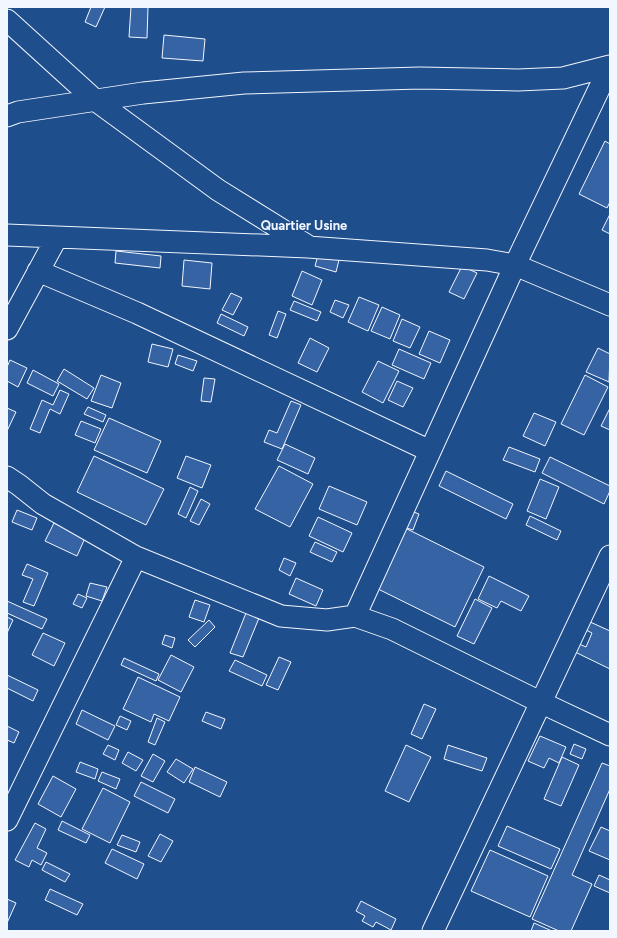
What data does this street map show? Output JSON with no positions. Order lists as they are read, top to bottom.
{
  "districts": ["Quartier Usine"]
}
